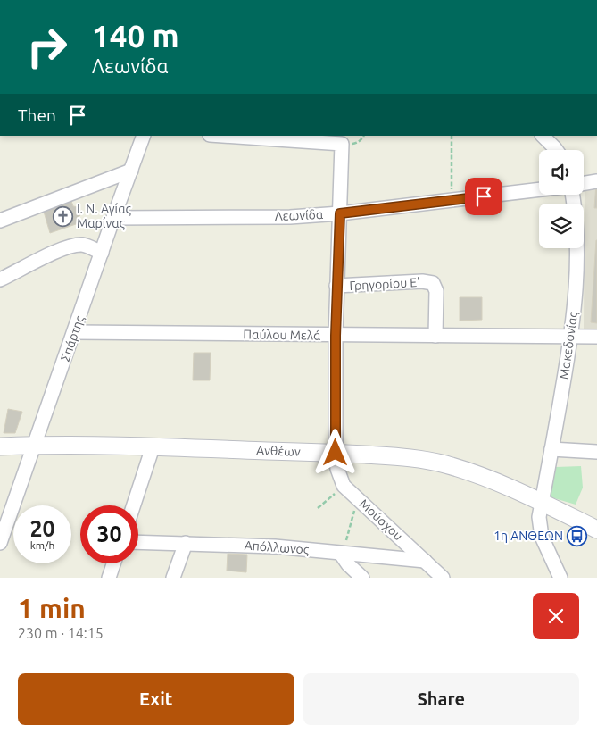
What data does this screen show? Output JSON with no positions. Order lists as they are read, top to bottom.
{
  "streets": {
    "street": [
      "Λεωνίδα",
      "Γρηγορίου Ε'",
      "Παύλου Μελά",
      "Σπάρτης",
      "Μακεδονίας",
      "Ανθέων",
      "Μούσχου",
      "Απόλλωνος"
    ]
  },
  "crossings": [
    ["Λεωνίδα", "Σπάρτης"],
    ["Γρηγορίου Ε'", "Παύλου Μελά"],
    ["Παύλου Μελά", "Σπάρτης"],
    ["Παύλου Μελά", "Μακεδονίας"],
    ["Σπάρτης", "Ανθέων"],
    ["Μακεδονίας", "Ανθέων"],
    ["Μούσχου", "Απόλλωνος"]
  ],
  "places": {
    "church": ["Ι. Ν. Αγίας Μαρίνας"],
    "bus stop": ["1η ΑΝΘΕΩΝ"]
  },
  "page": {
    "turn": ["140 m", "Λεωνίδα"],
    "then": "Then",
    "speed": "20 km/h",
    "limit": "30",
    "heading": ["1 min", "230 m · 14:15"],
    "buttons": ["Exit", "Share"]
  }
}
